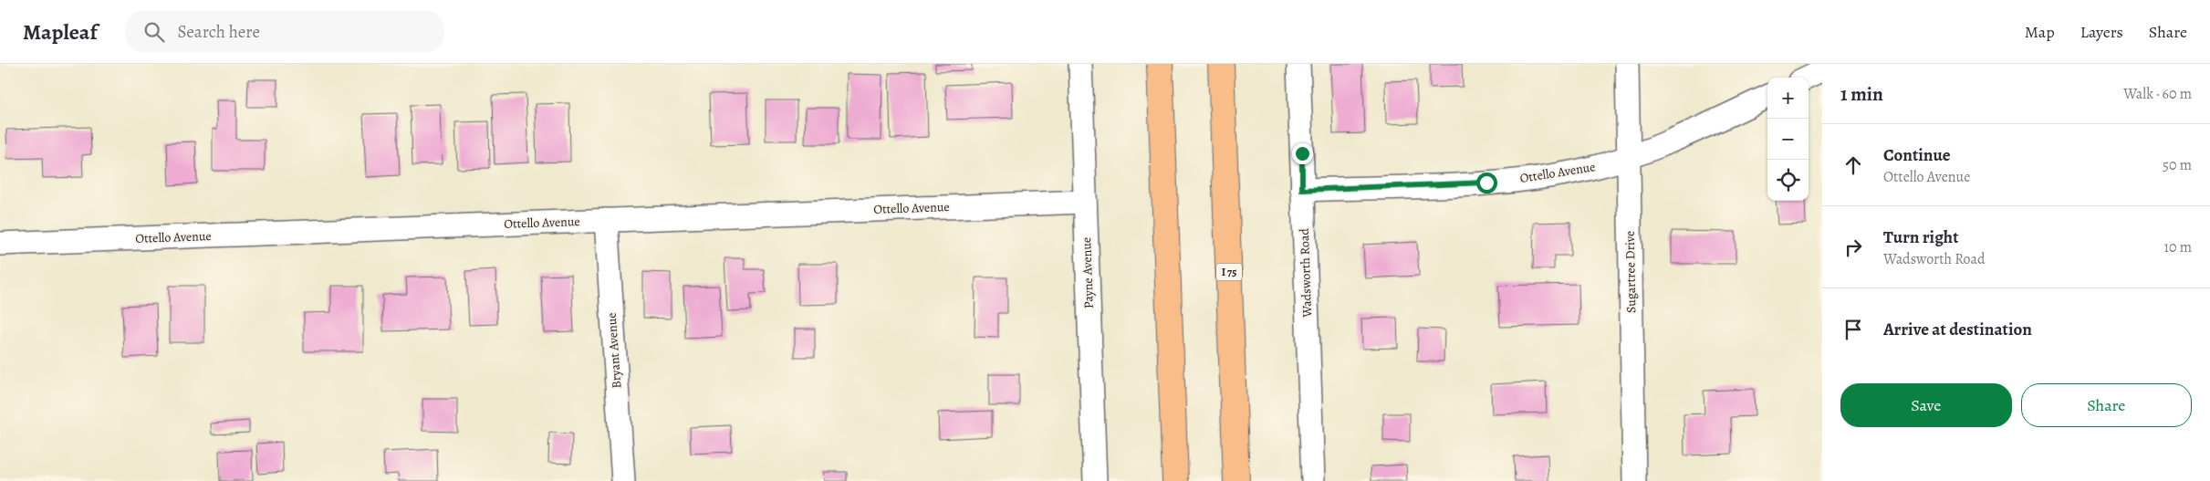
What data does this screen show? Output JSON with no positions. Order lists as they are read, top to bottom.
{
  "streets": {
    "highway": ["I 75"],
    "street": [
      "Ottello Avenue",
      "Sugartree Drive",
      "Payne Avenue",
      "Wadsworth Road",
      "Bryant Avenue"
    ]
  },
  "crossings": [
    ["Ottello Avenue", "Sugartree Drive"],
    ["Ottello Avenue", "Payne Avenue"],
    ["Ottello Avenue", "Wadsworth Road"],
    ["Ottello Avenue", "Bryant Avenue"]
  ],
  "page": {
    "header": "Mapleaf",
    "search": "Search here",
    "nav": ["Map", "Layers", "Share"],
    "heading": ["1 min", "Walk · 60 m"],
    "map_buttons": ["+", "−"],
    "list": [
      ["Continue", "Ottello Avenue", "50 m"],
      ["Turn right", "Wadsworth Road", "10 m"],
      "Arrive at destination"
    ],
    "buttons": ["Save", "Share"]
  }
}
